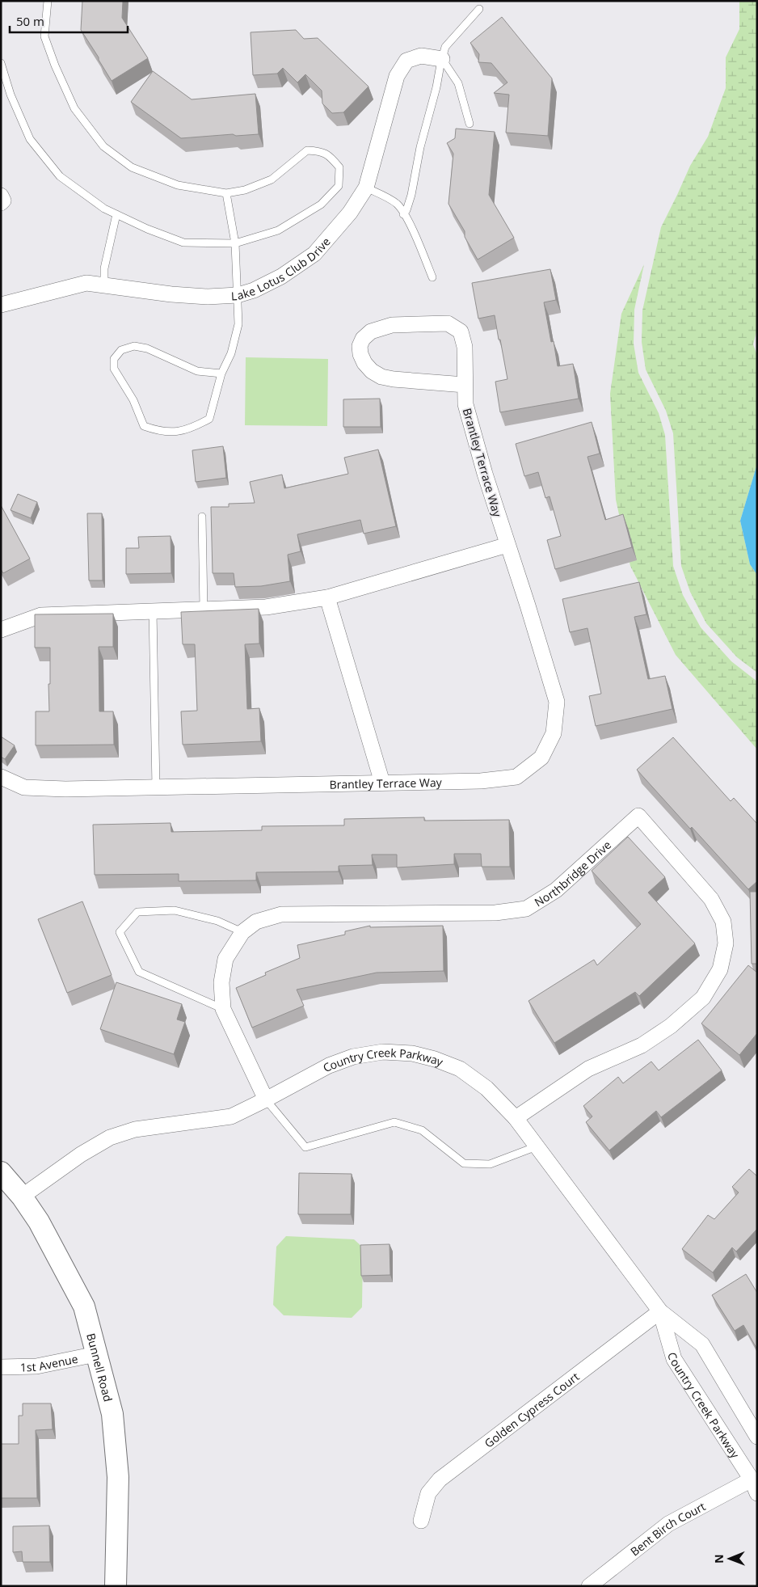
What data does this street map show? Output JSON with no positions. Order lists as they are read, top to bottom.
{
  "streets": {
    "main road": ["Bunnell Road"],
    "street": [
      "Lake Lotus Club Drive",
      "Brantley Terrace Way",
      "Northbridge Drive",
      "Country Creek Parkway",
      "1st Avenue",
      "Golden Cypress Court",
      "Bent Birch Court"
    ]
  },
  "crossings": [
    ["Northbridge Drive", "Country Creek Parkway"],
    ["Country Creek Parkway", "Bunnell Road"],
    ["Country Creek Parkway", "Golden Cypress Court"],
    ["Country Creek Parkway", "Bent Birch Court"],
    ["1st Avenue", "Bunnell Road"]
  ],
  "scale_bar": "50 m",
  "north": "left"
}
